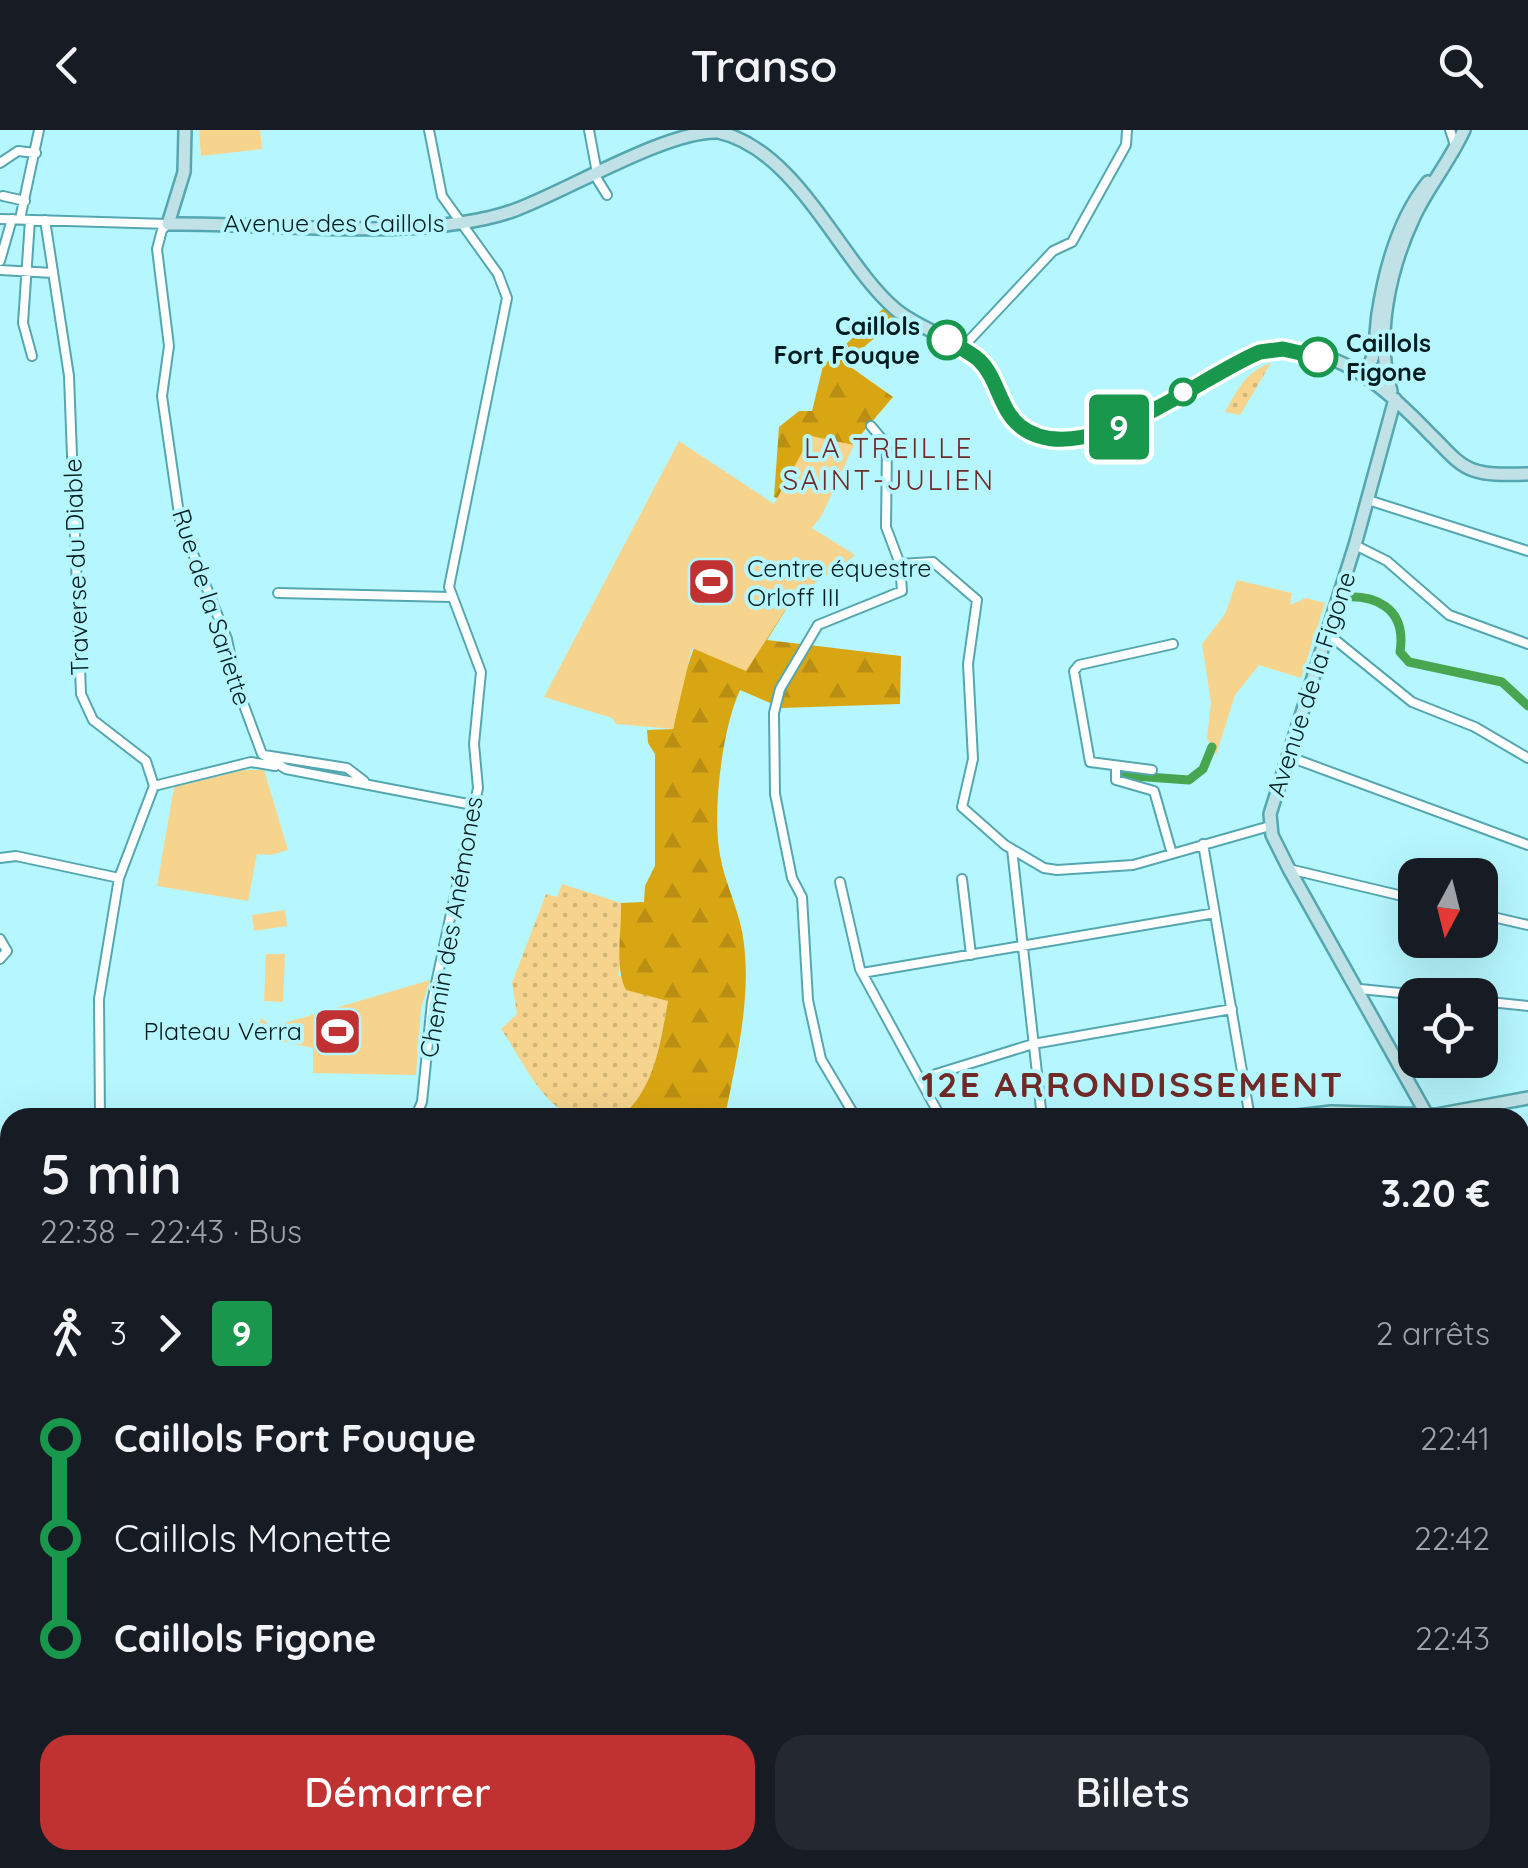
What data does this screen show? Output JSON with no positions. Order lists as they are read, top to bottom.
{
  "streets": {
    "street": [
      "Avenue des Caillols",
      "Traverse du Diable",
      "Rue de la Sariette",
      "Avenue de la Figone",
      "Chemin des Anémones"
    ]
  },
  "crossings": [
    ["Avenue des Caillols", "Traverse du Diable"],
    ["Avenue des Caillols", "Rue de la Sariette"],
    ["Avenue des Caillols", "Avenue de la Figone"],
    ["Avenue des Caillols", "Chemin des Anémones"]
  ],
  "districts": ["LA TREILLE SAINT-JULIEN", "12E ARRONDISSEMENT"],
  "places": {
    "other": ["Caillols Fort Fouque", "Caillols Figone"],
    "sports": ["Centre équestre Orloff III", "Plateau Verra"]
  },
  "lines": ["bus line 9"],
  "north": "bottom",
  "page": {
    "header": "Transo",
    "on_map": "9",
    "heading": ["5 min", "22:38 – 22:43 · Bus", "3.20 €"],
    "legs": ["3", "9", "2 arrêts"],
    "list": [
      {
        "name": "Caillols Fort Fouque",
        "value": "22:41"
      },
      {
        "name": "Caillols Monette",
        "value": "22:42"
      },
      {
        "name": "Caillols Figone",
        "value": "22:43"
      }
    ],
    "buttons": ["Démarrer", "Billets"]
  }
}
